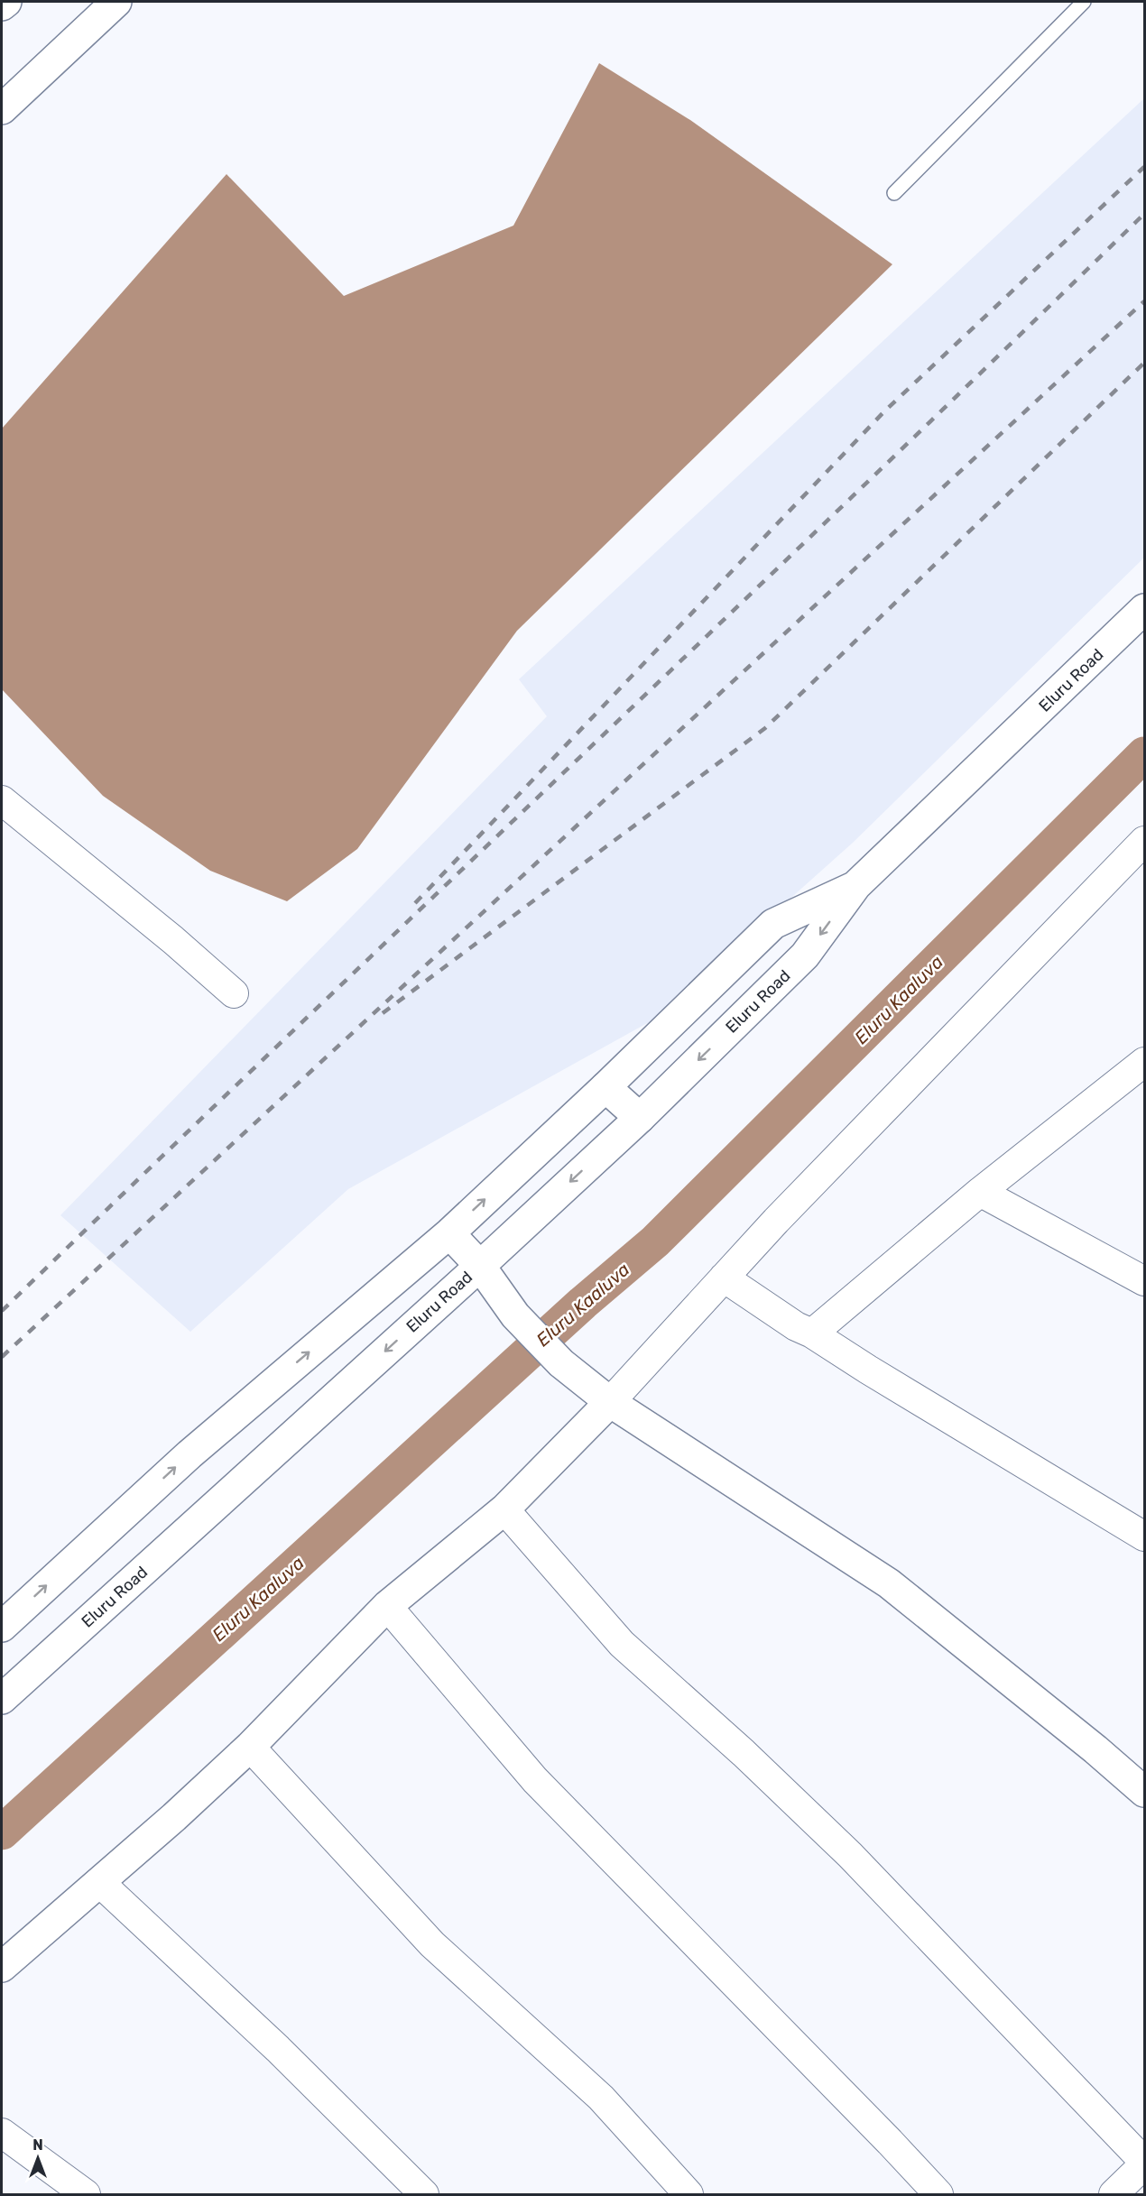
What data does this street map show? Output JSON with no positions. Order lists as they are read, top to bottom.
{
  "streets": {
    "main road": ["Eluru Road"]
  },
  "water": ["Eluru Kaaluva"],
  "north": "top"
}
